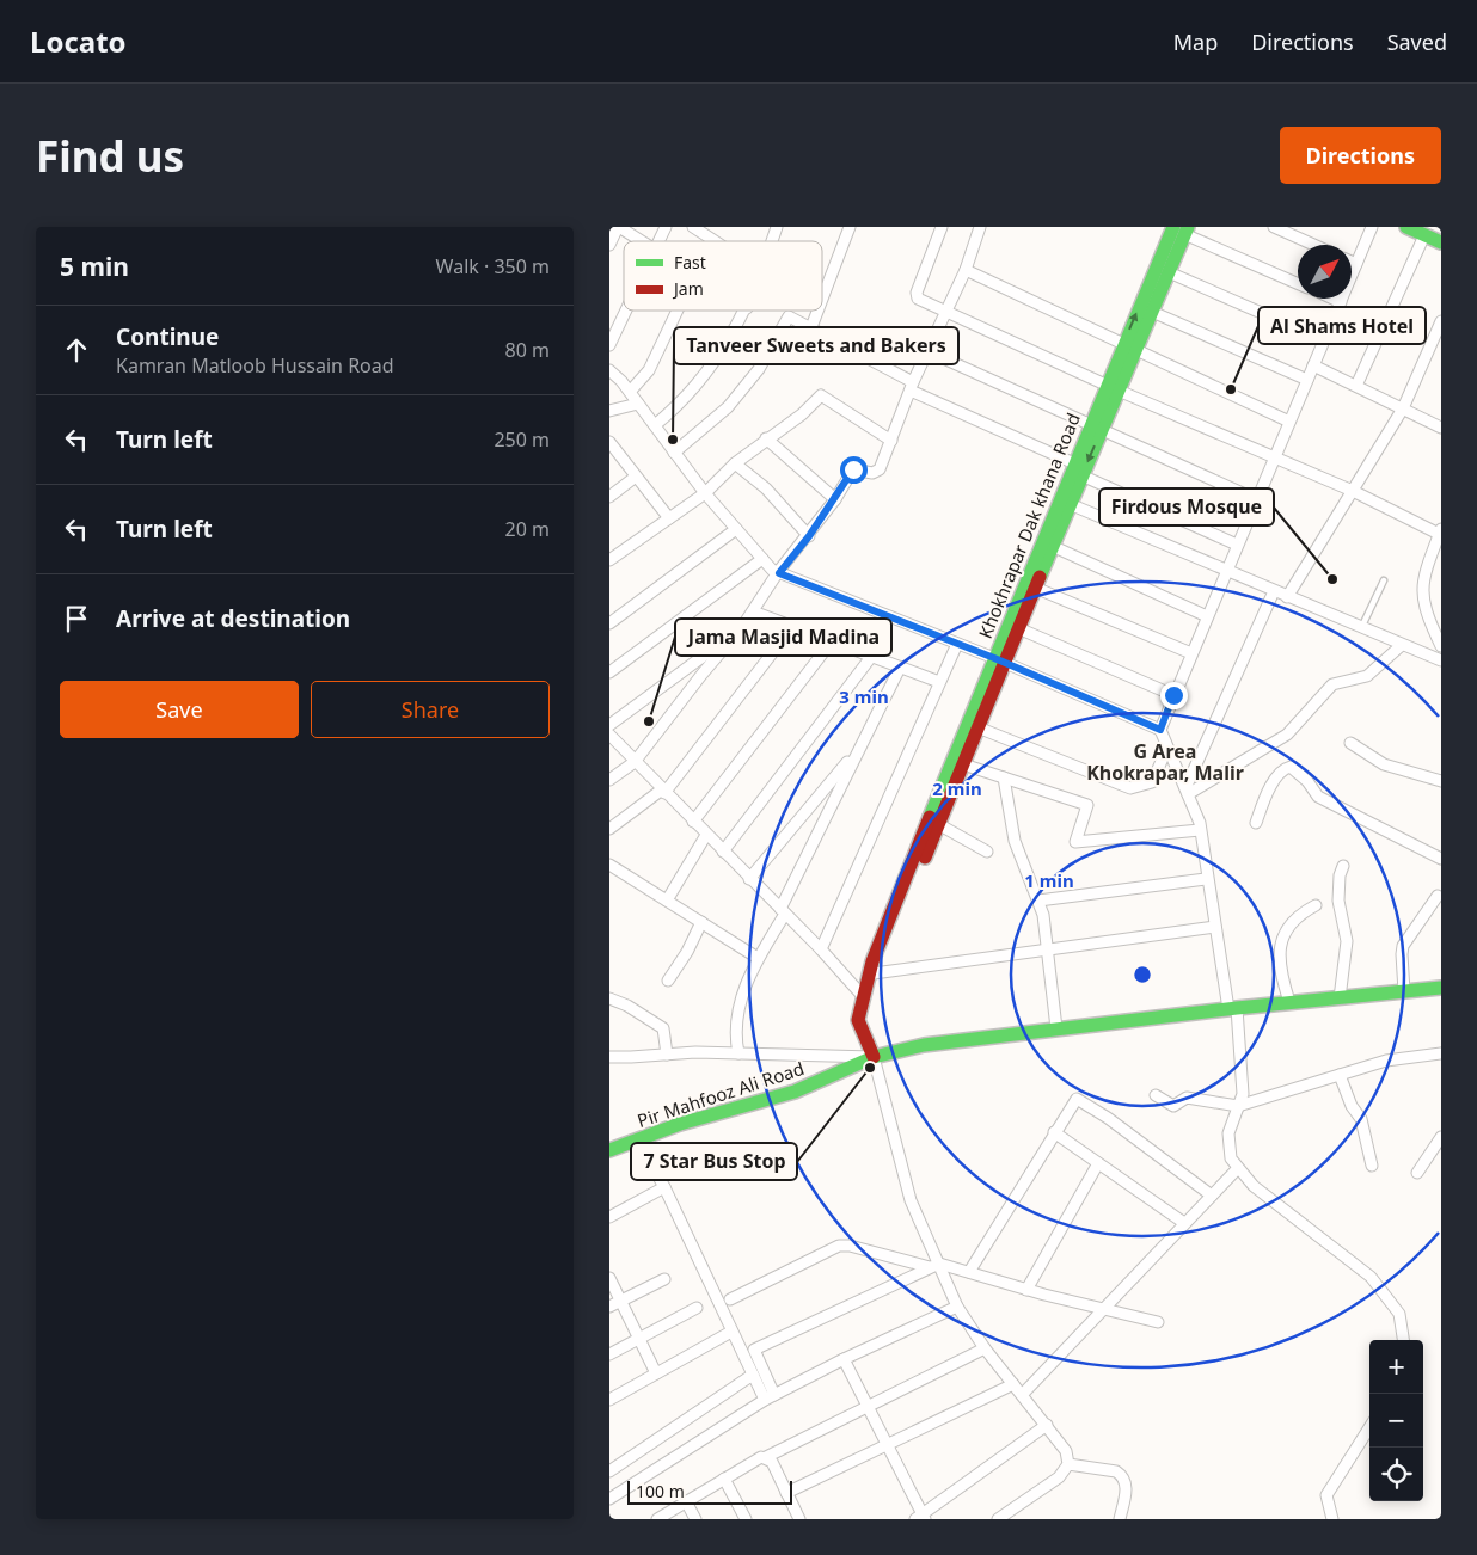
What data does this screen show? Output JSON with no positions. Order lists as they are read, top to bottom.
{
  "streets": {
    "street": ["Khokhrapar Dak khana Road", "Pir Mahfooz Ali Road"]
  },
  "districts": ["G Area Khokrapar, Malir"],
  "places": [
    "Al Shams Hotel",
    "Tanveer Sweets and Bakers",
    "Firdous Mosque",
    "Jama Masjid Madina",
    "7 Star Bus Stop"
  ],
  "legend": ["Fast", "Jam"],
  "scale_bar": "100 m",
  "north": "top right",
  "page": {
    "header": "Locato",
    "nav": ["Map", "Directions", "Saved"],
    "buttons": [
      "Directions",
      ["Save", "Share"]
    ],
    "title": "Find us",
    "heading": ["5 min", "Walk · 350 m"],
    "list": [
      ["Continue", "Kamran Matloob Hussain Road", "80 m"],
      ["Turn left", "250 m"],
      ["Turn left", "20 m"],
      "Arrive at destination"
    ],
    "map_buttons": ["+", "−"],
    "scale": "100 m"
  },
  "rings": ["3 min", "2 min", "1 min"]
}
